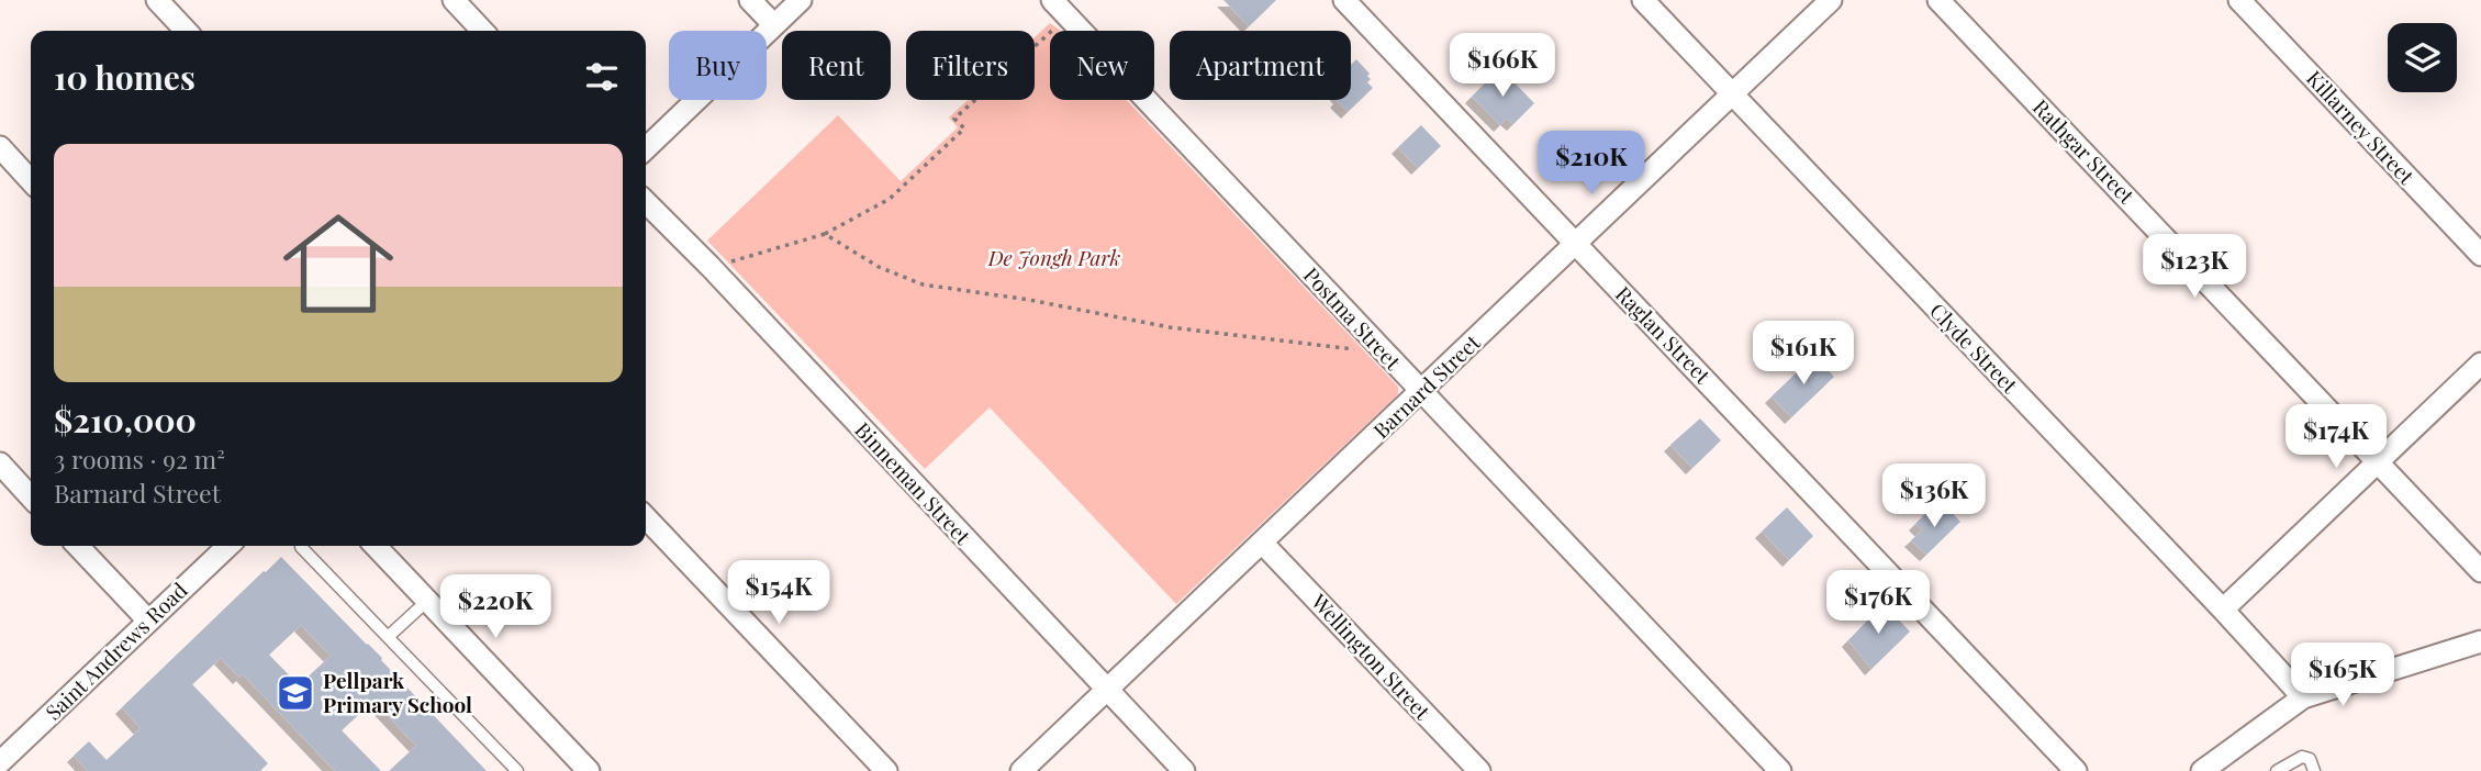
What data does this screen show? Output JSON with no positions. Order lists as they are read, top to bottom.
{
  "streets": {
    "street": [
      "Killarney Street",
      "Rathgar Street",
      "Postma Street",
      "Raglan Street",
      "Clyde Street",
      "Barnard Street",
      "Binneman Street",
      "Saint Andrews Road",
      "Wellington Street"
    ]
  },
  "crossings": [
    ["Postma Street", "Barnard Street"],
    ["Raglan Street", "Barnard Street"],
    ["Clyde Street", "Barnard Street"],
    ["Barnard Street", "Binneman Street"],
    ["Barnard Street", "Wellington Street"]
  ],
  "parks": ["De Jongh Park"],
  "places": {
    "school or university": ["Pellpark Primary School"]
  },
  "page": {
    "chip": [
      "Buy",
      "Rent",
      "Filters",
      "New",
      "Apartment"
    ],
    "heading": "10 homes",
    "price": [
      "$166K",
      "$210K",
      "$123K",
      "$161K",
      "$174K",
      "$136K",
      "$154K",
      "$176K",
      "$220K",
      "$165K"
    ],
    "list": [
      {
        "name": "$210,000",
        "note": "3 rooms · 92 m² · Barnard Street"
      }
    ]
  }
}
